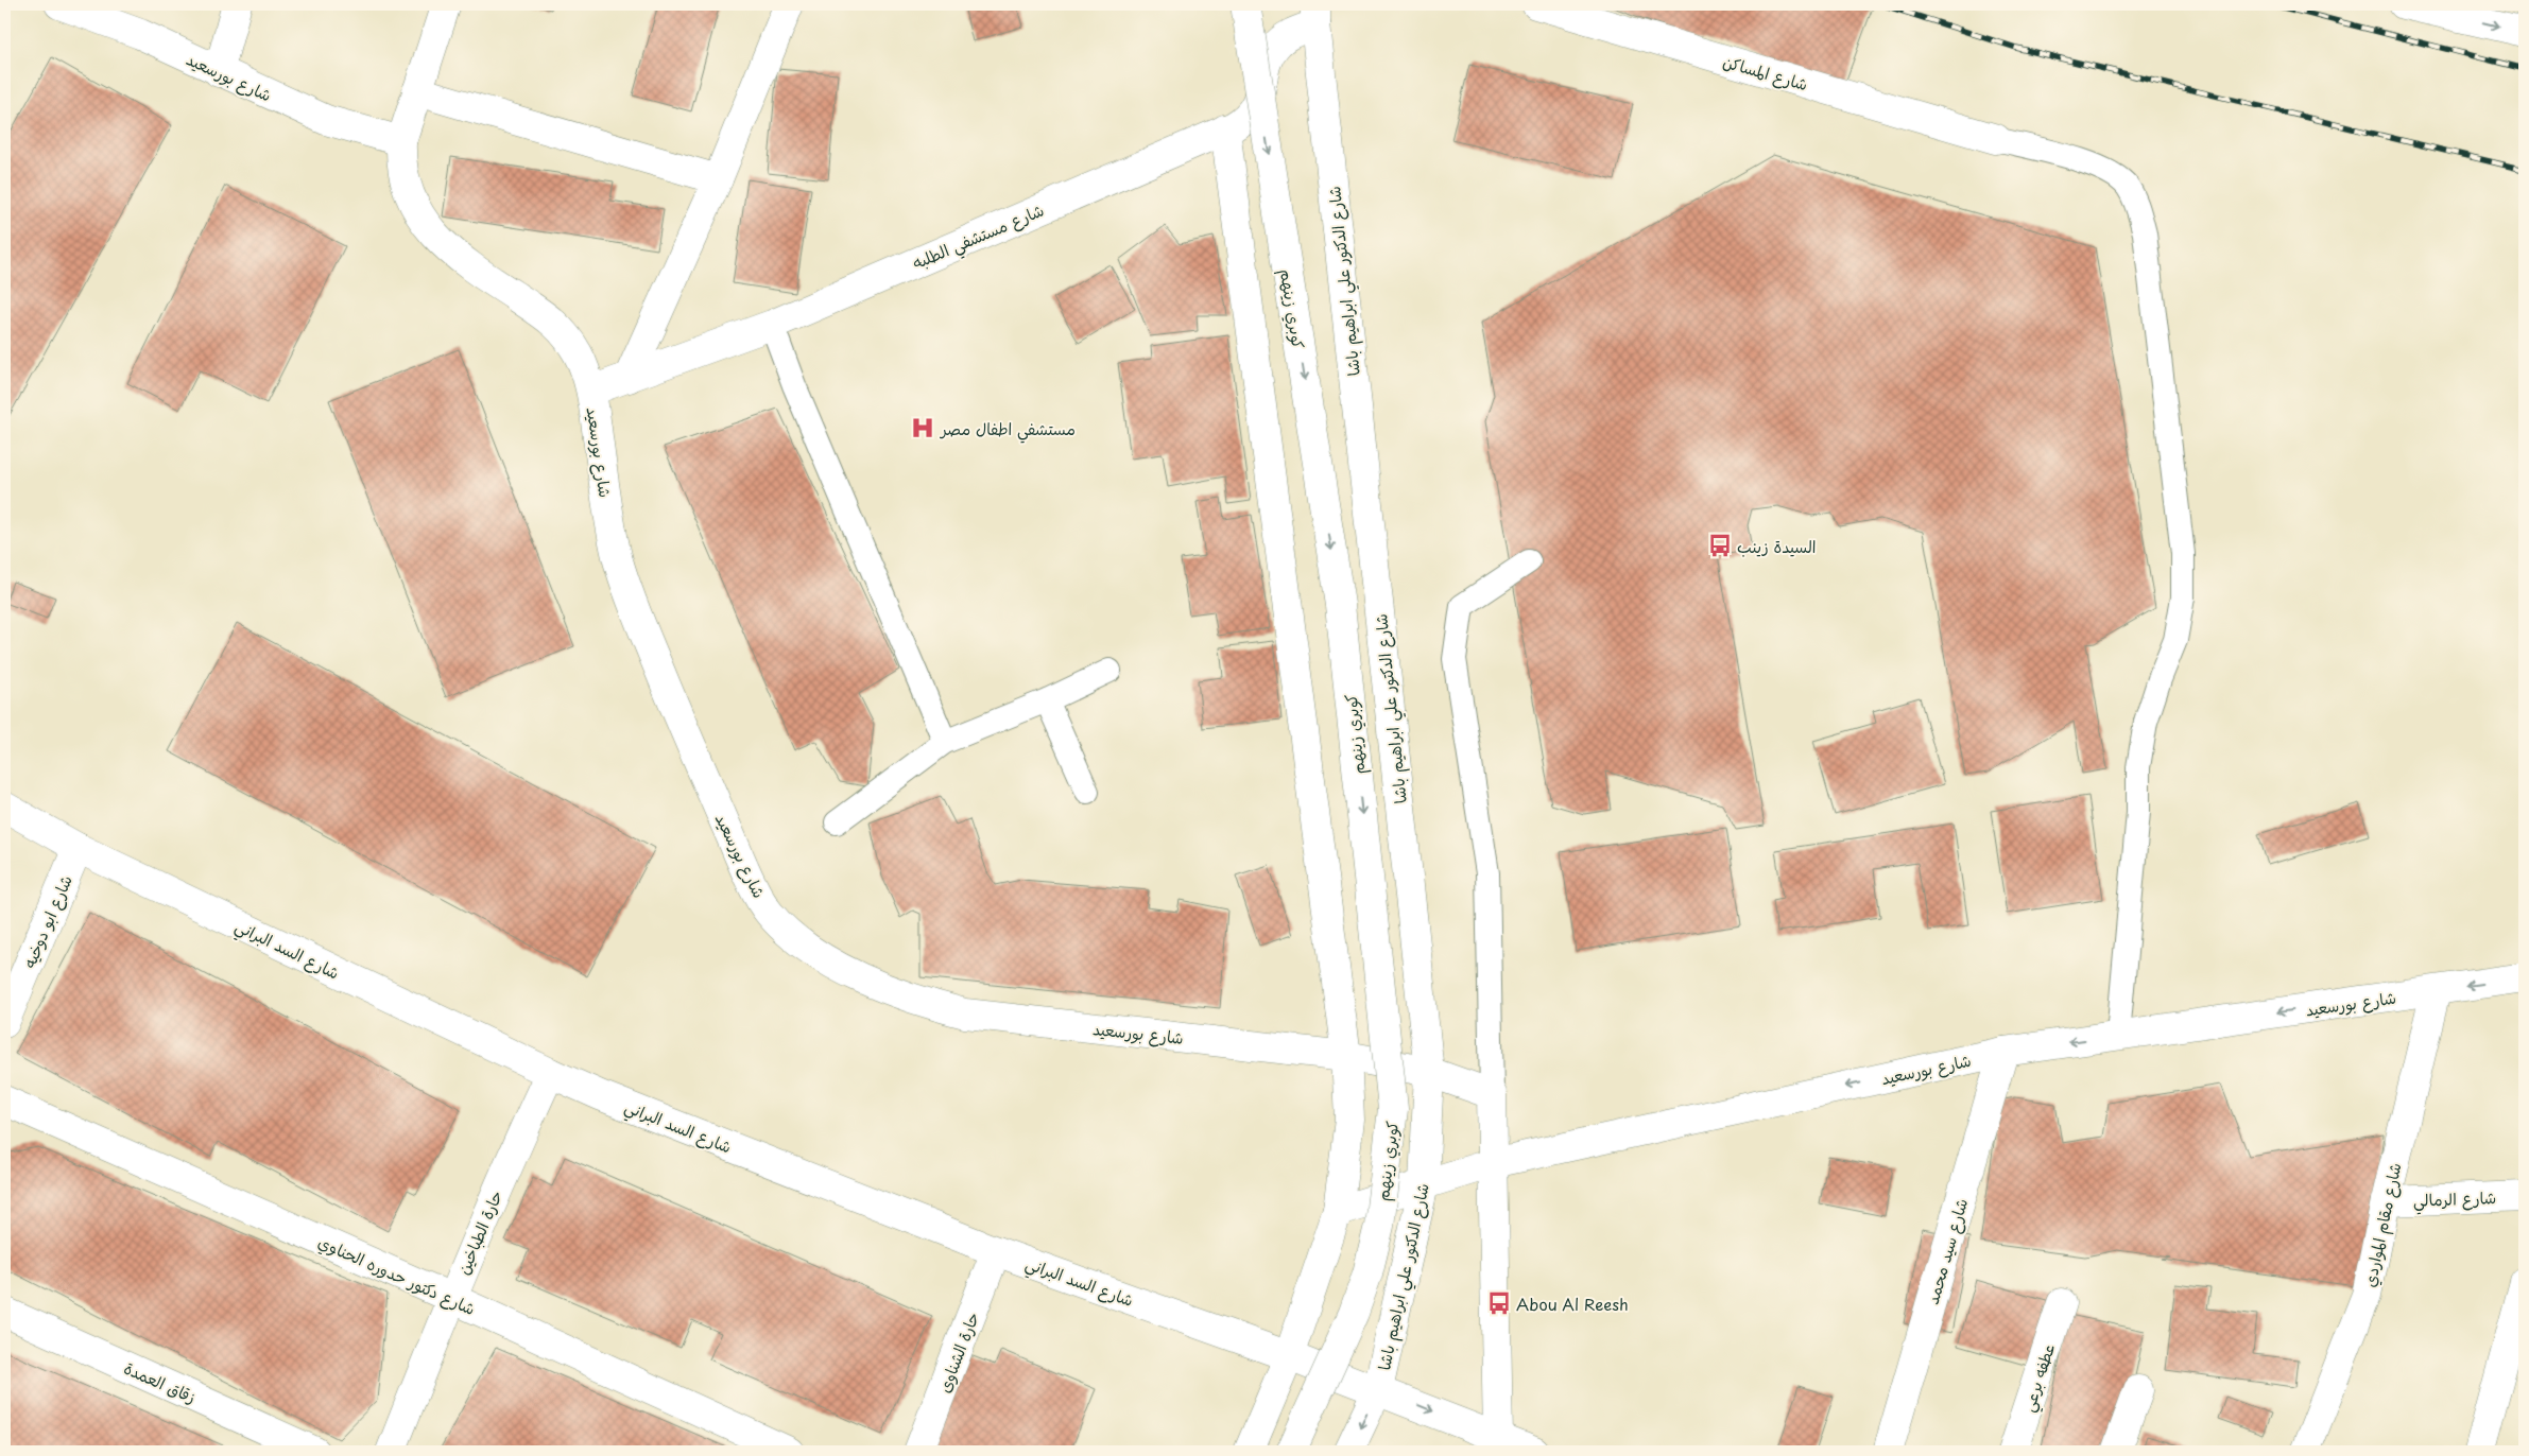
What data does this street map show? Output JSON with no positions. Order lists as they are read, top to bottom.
{
  "streets": {
    "street": [
      "شارع المساكن",
      "شارع بورسعيد",
      "شارع مستشفي الطلبه",
      "شارع الدكتور علي ابراهيم باشا",
      "كوبري زينهم",
      "شارع ابو دوخيه",
      "شارع السد البراني",
      "شارع الرمالي",
      "شارع مقام المواردي",
      "حارة الطباخين",
      "شارع سيد محمد",
      "شارع دكتور حدوره الحناوي",
      "حارة الشناوى",
      "عطفه برعي",
      "زقاق العمدة"
    ]
  },
  "crossings": [
    ["شارع بورسعيد", "شارع مستشفي الطلبه"],
    ["شارع بورسعيد", "شارع الدكتور علي ابراهيم باشا"],
    ["شارع بورسعيد", "شارع مقام المواردي"],
    ["شارع بورسعيد", "شارع سيد محمد"],
    ["شارع مستشفي الطلبه", "شارع الدكتور علي ابراهيم باشا"],
    ["شارع الدكتور علي ابراهيم باشا", "شارع السد البراني"],
    ["شارع ابو دوخيه", "شارع السد البراني"],
    ["شارع السد البراني", "حارة الطباخين"],
    ["شارع السد البراني", "حارة الشناوى"],
    ["شارع الرمالي", "شارع مقام المواردي"],
    ["حارة الطباخين", "شارع دكتور حدوره الحناوي"]
  ],
  "places": {
    "hospital": ["مستشفي اطفال مصر"],
    "bus stop": ["السيدة زينب", "Abou Al Reesh"]
  }
}
